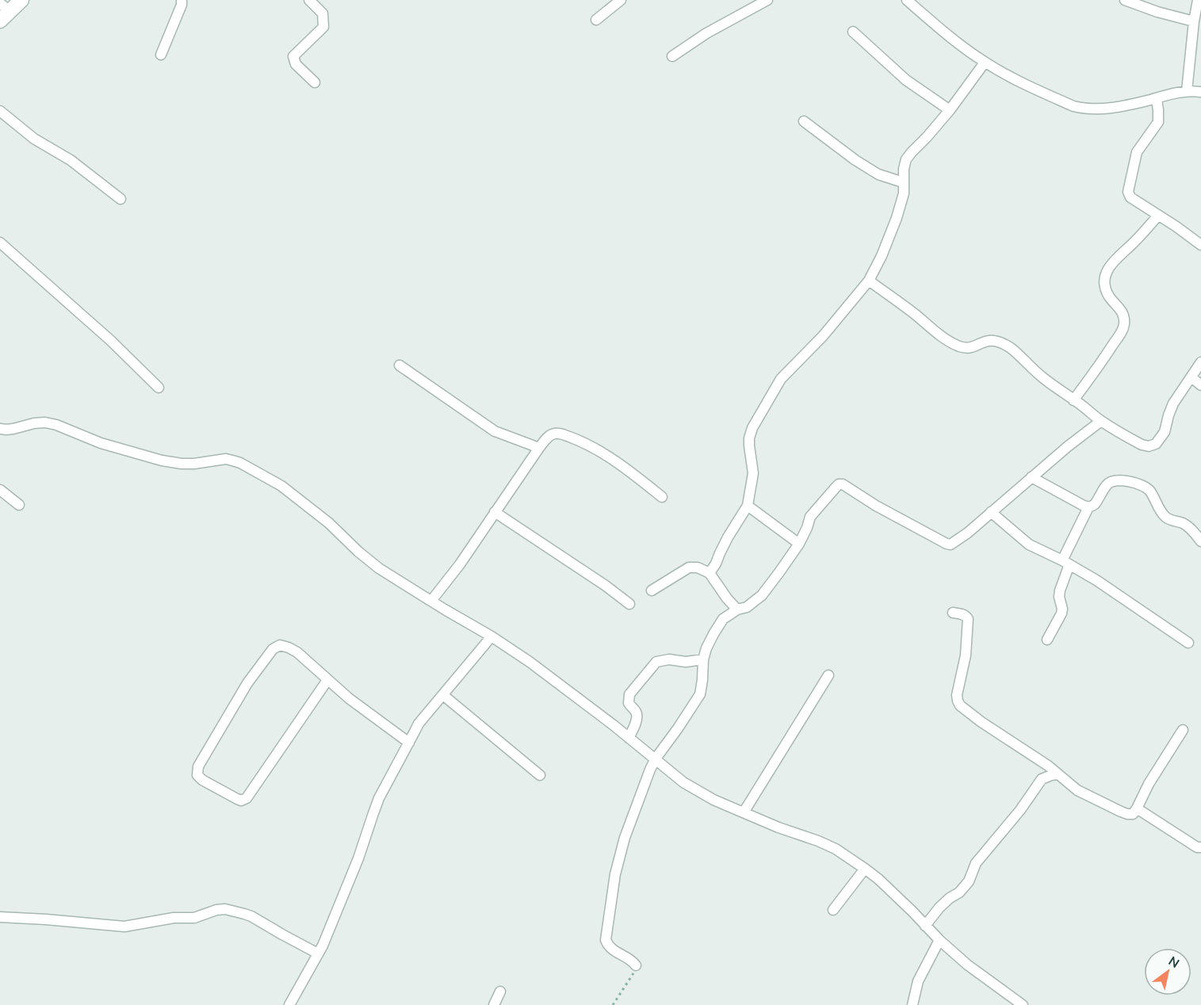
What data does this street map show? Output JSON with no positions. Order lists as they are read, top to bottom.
{
  "north": "top right"
}
